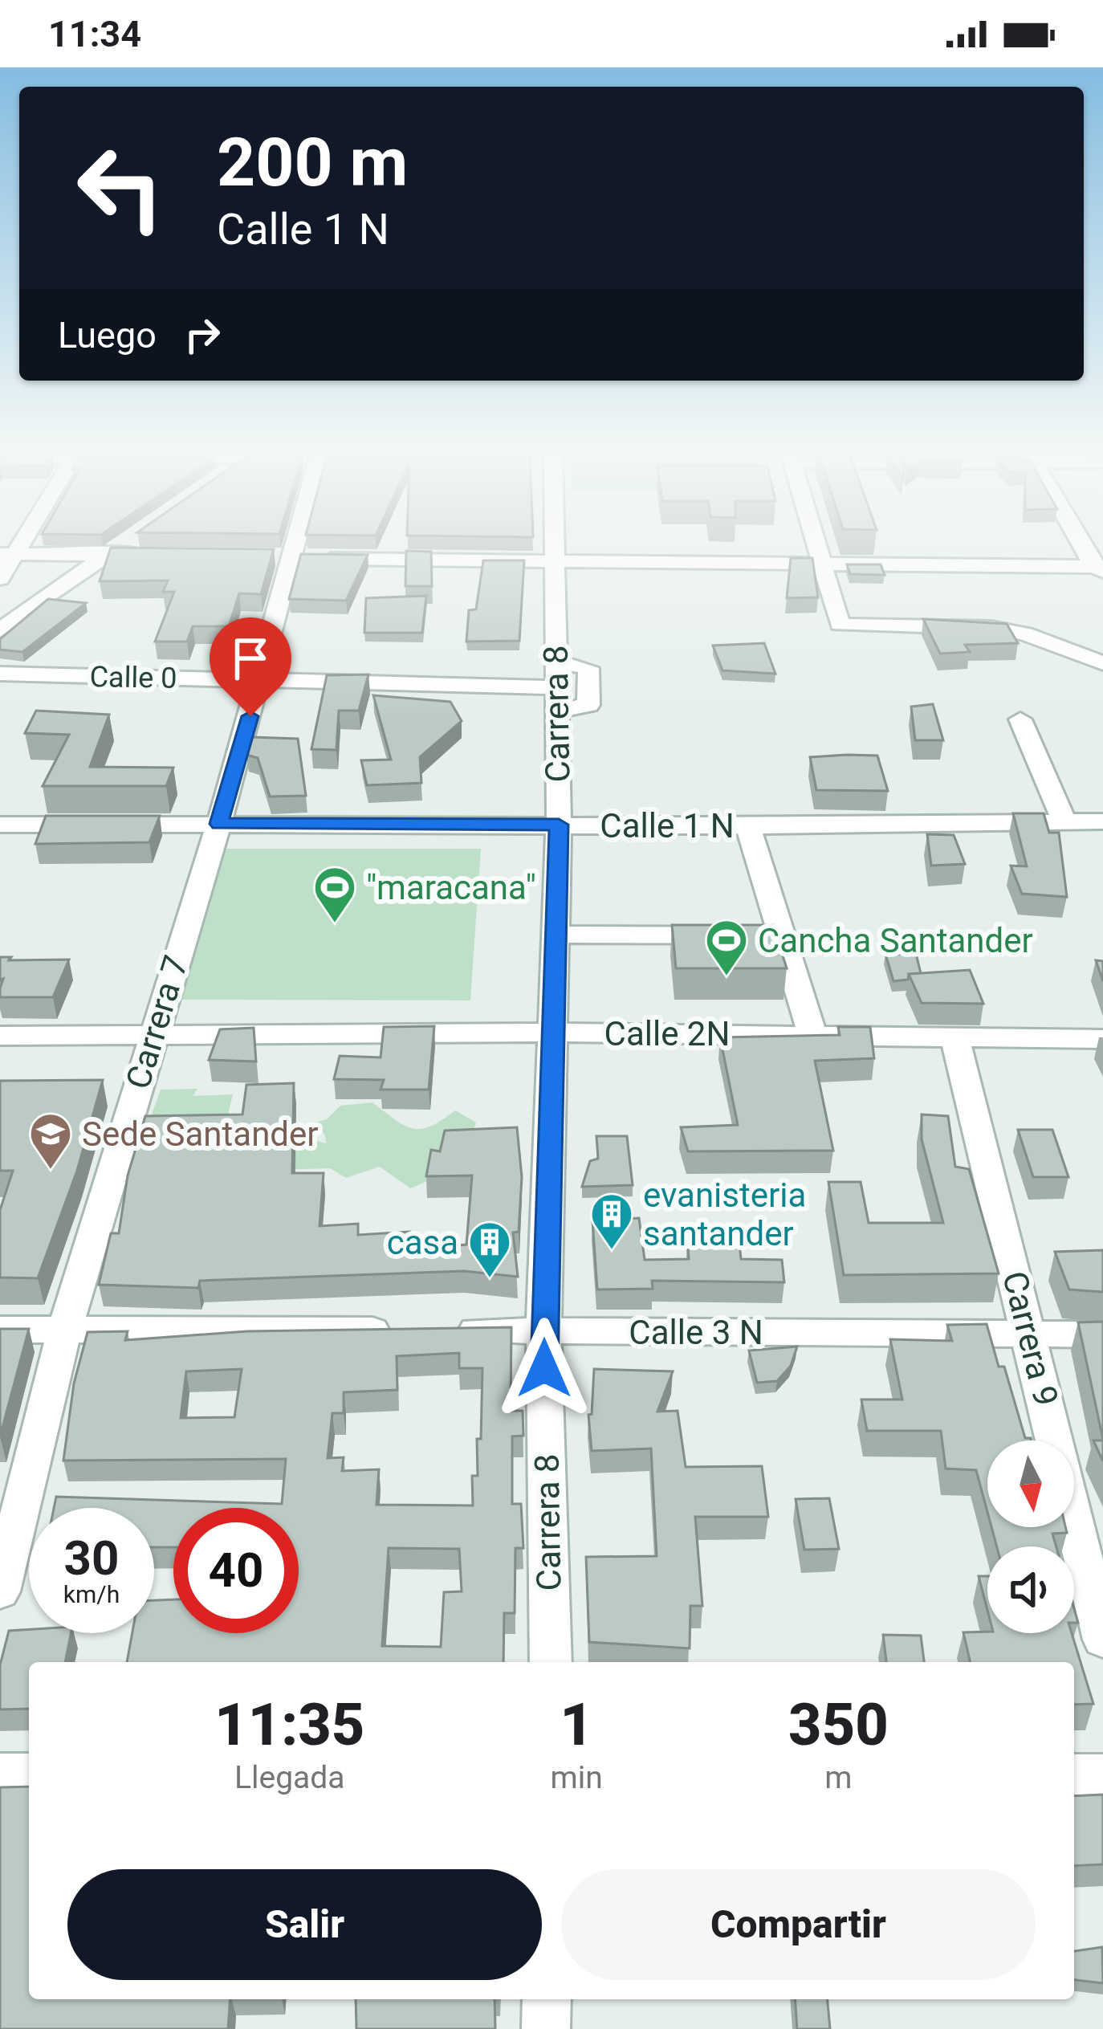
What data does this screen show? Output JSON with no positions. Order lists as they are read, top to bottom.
{
  "streets": {
    "street": [
      "Calle 0",
      "Carrera 8",
      "Calle 1 N",
      "Carrera 7",
      "Calle 2N",
      "Calle 3 N",
      "Carrera 9"
    ]
  },
  "crossings": [
    ["Calle 0", "Carrera 8"],
    ["Calle 0", "Carrera 7"],
    ["Carrera 8", "Calle 1 N"],
    ["Carrera 8", "Calle 2N"],
    ["Carrera 8", "Calle 3 N"],
    ["Calle 1 N", "Carrera 7"],
    ["Carrera 7", "Calle 2N"],
    ["Calle 2N", "Carrera 9"],
    ["Calle 3 N", "Carrera 9"]
  ],
  "places": {
    "sports": ["\"maracana\"", "Cancha Santander"],
    "school or university": ["Sede Santander"],
    "building": ["evanisteria santander", "casa"]
  },
  "north": "bottom",
  "page": {
    "status": "11:34",
    "turn": ["200 m", "Calle 1 N"],
    "then": "Luego",
    "speed": "30 km/h",
    "limit": "40",
    "eta": [
      "11:35",
      "Llegada",
      "1",
      "min",
      "350",
      "m"
    ],
    "buttons": ["Salir", "Compartir"]
  }
}
